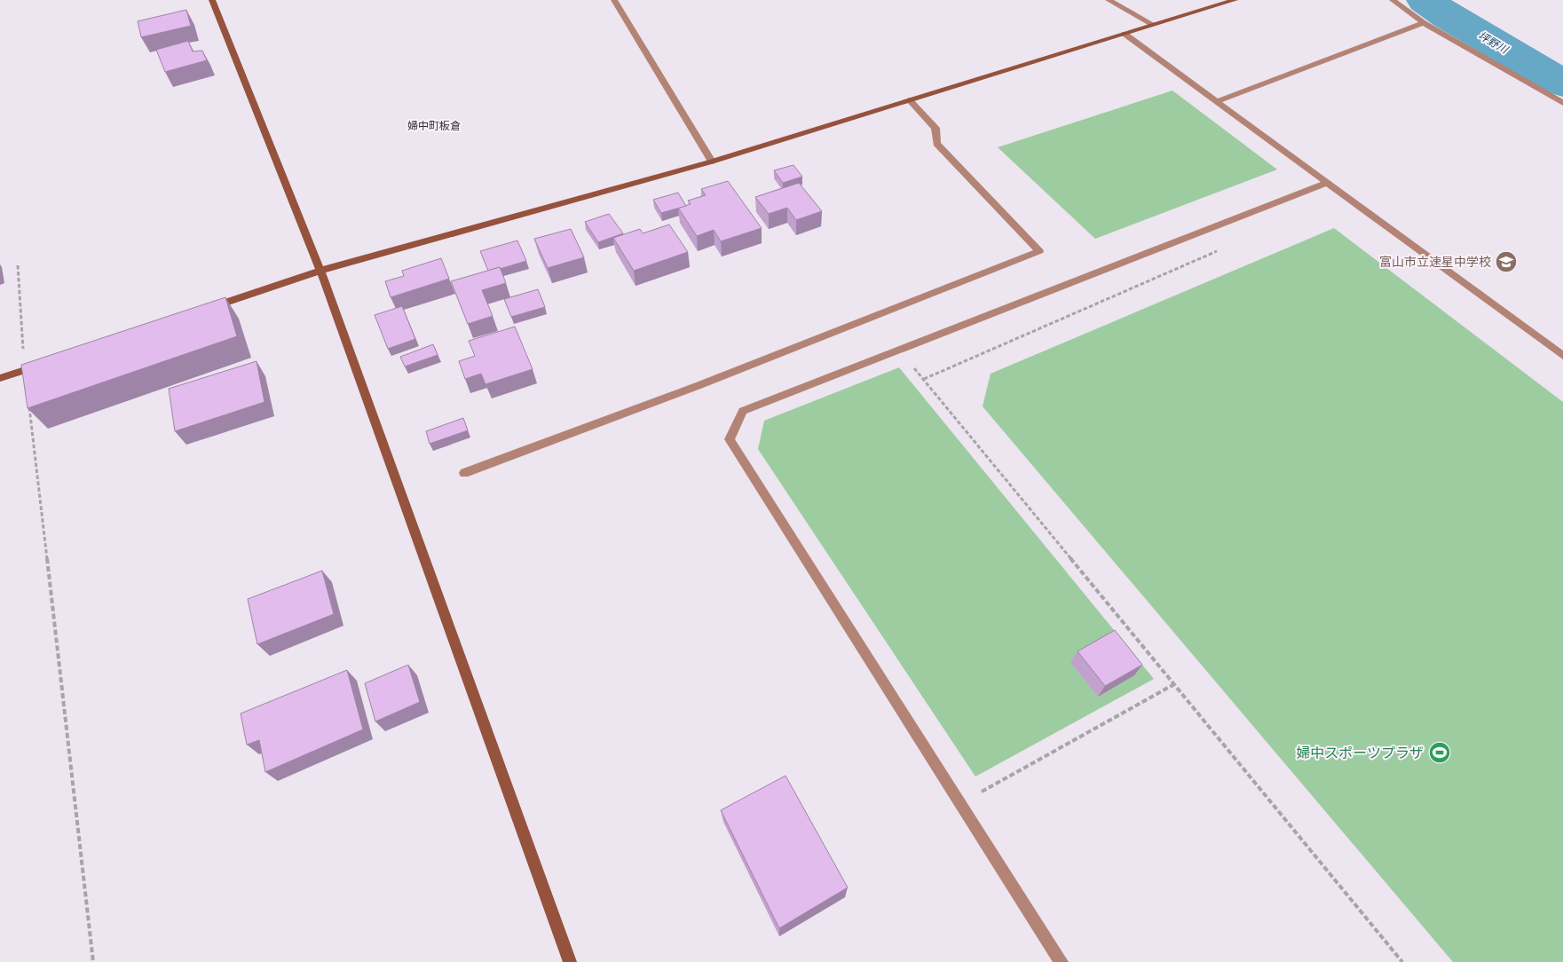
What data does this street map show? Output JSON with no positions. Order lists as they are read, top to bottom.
{
  "districts": ["婦中町板倉"],
  "water": ["坪野川"],
  "places": {
    "school or university": ["富山市立速星中学校"],
    "sports": ["婦中スポーツプラザ"]
  }
}
